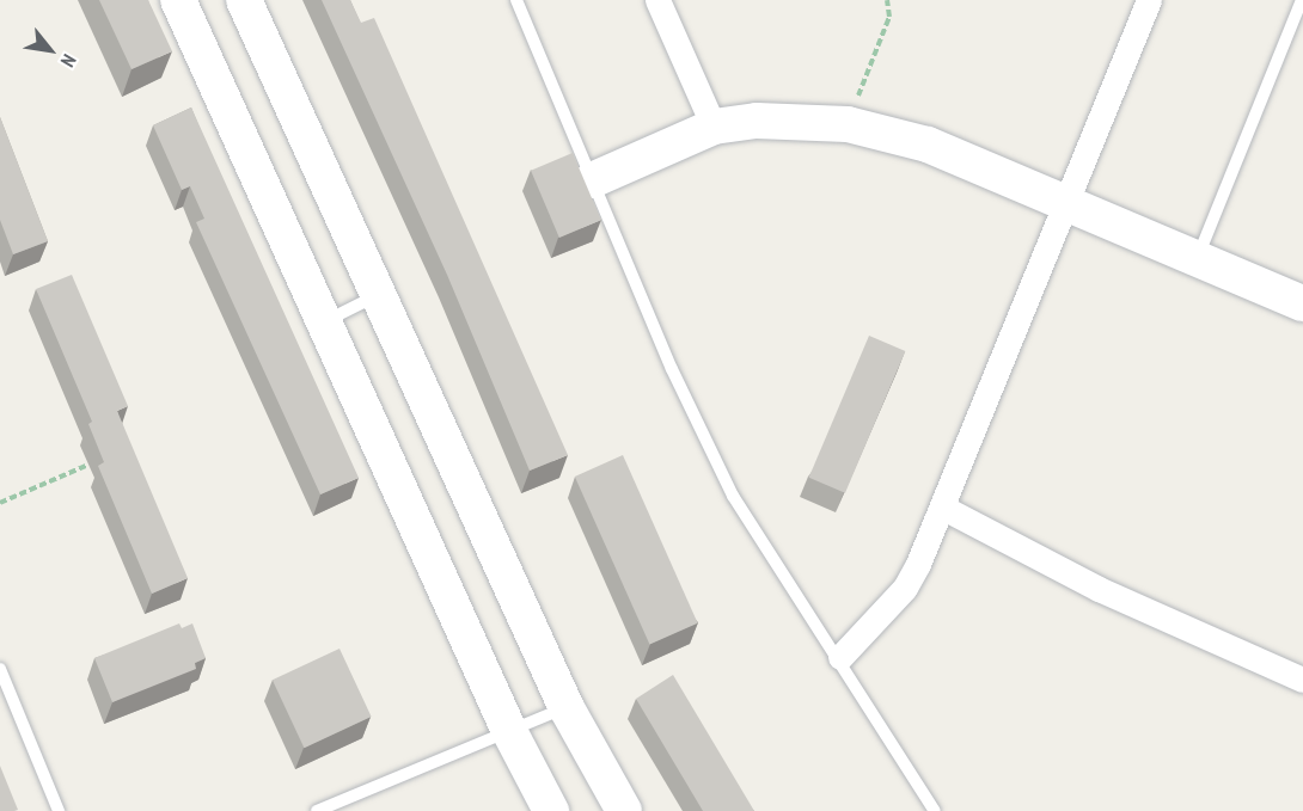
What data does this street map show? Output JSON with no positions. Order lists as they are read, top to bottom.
{
  "north": "bottom right"
}
